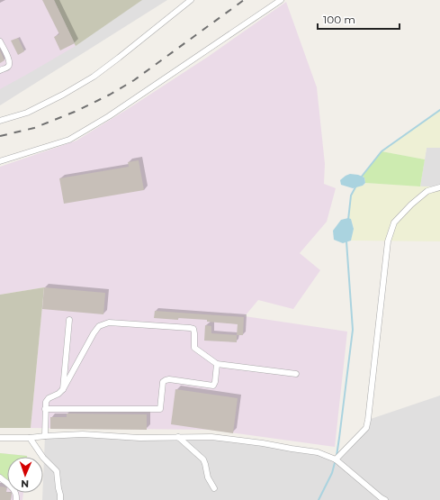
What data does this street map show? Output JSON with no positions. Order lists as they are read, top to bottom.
{
  "scale_bar": "100 m",
  "north": "bottom"
}
